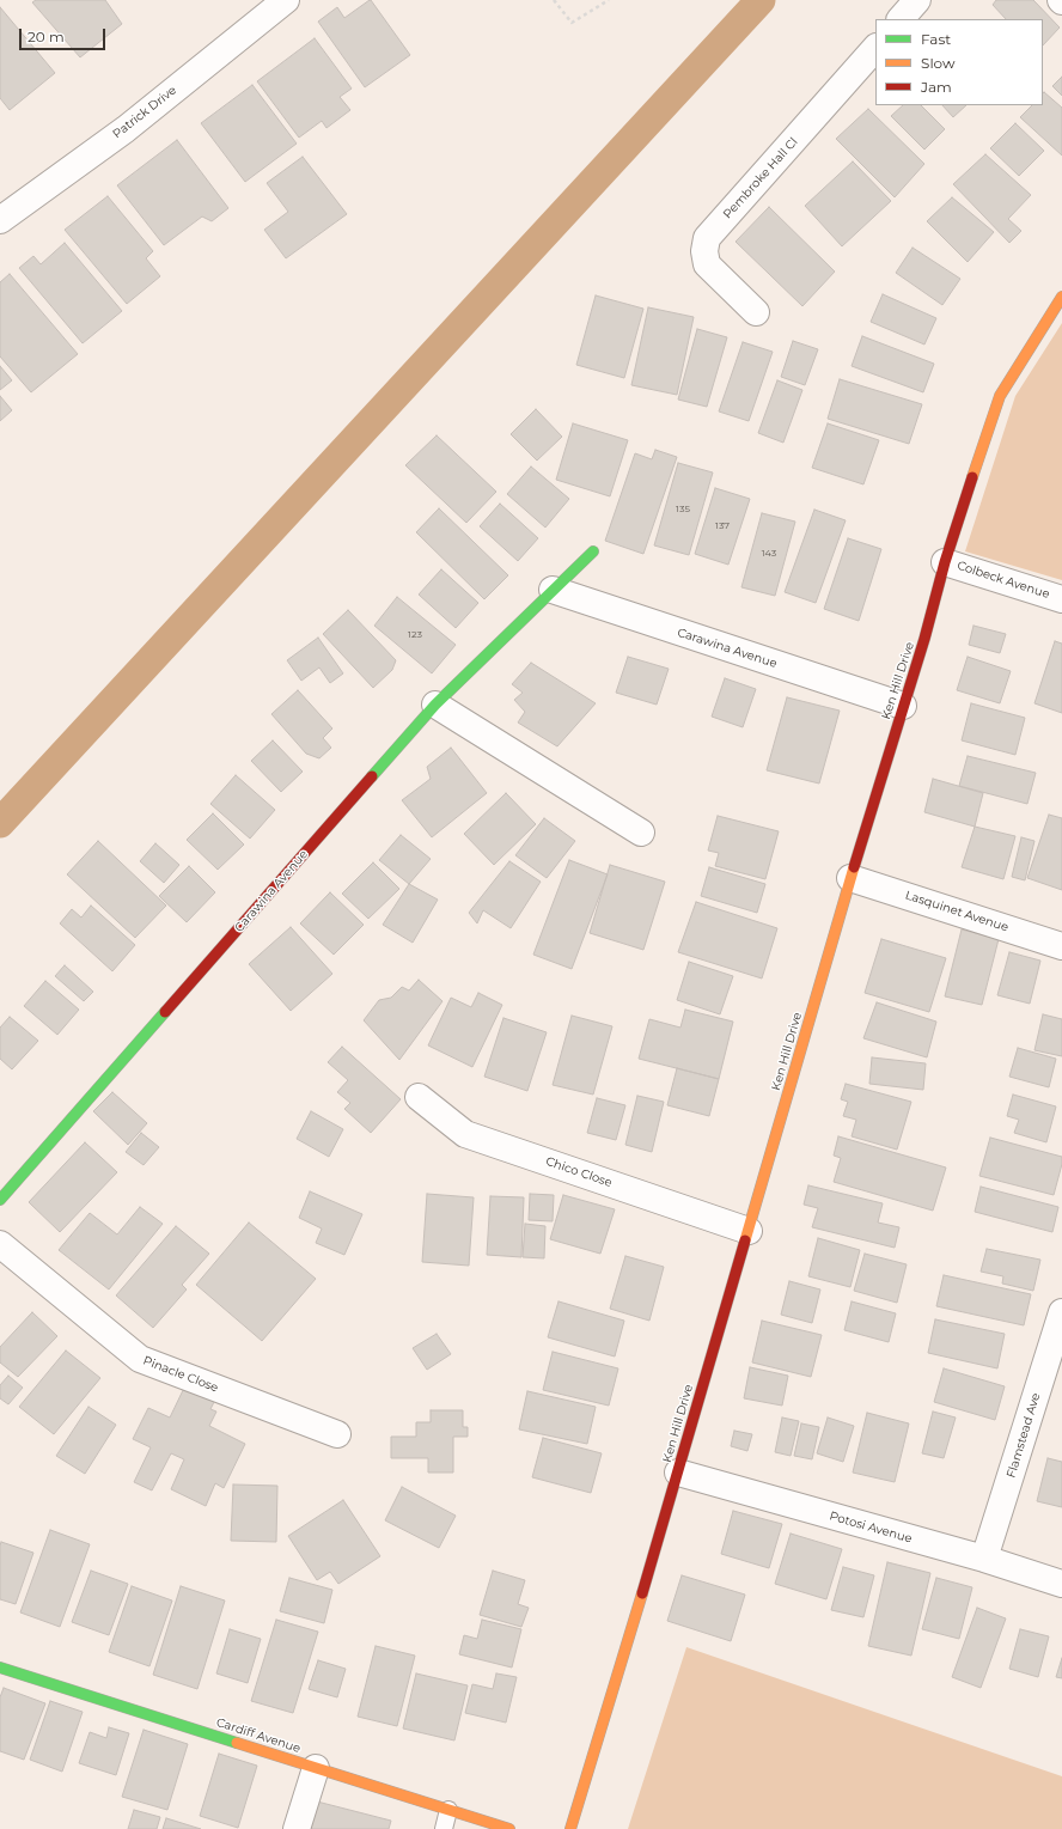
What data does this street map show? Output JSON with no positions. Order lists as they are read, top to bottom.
{
  "streets": {
    "street": [
      "Patrick Drive",
      "Pembroke Hall Cl",
      "Colbeck Avenue",
      "Carawina Avenue",
      "Ken Hill Drive",
      "Lasquinet Avenue",
      "Chico Close",
      "Pinacle Close",
      "Flamstead Ave",
      "Potosi Avenue",
      "Cardiff Avenue"
    ]
  },
  "crossings": [
    ["Colbeck Avenue", "Ken Hill Drive"],
    ["Carawina Avenue", "Ken Hill Drive"],
    ["Ken Hill Drive", "Lasquinet Avenue"],
    ["Ken Hill Drive", "Chico Close"],
    ["Ken Hill Drive", "Potosi Avenue"],
    ["Flamstead Ave", "Potosi Avenue"]
  ],
  "house_numbers": [
    "135",
    "137",
    "143",
    "123"
  ],
  "legend": ["Fast", "Slow", "Jam"],
  "scale_bar": "20 m"
}
